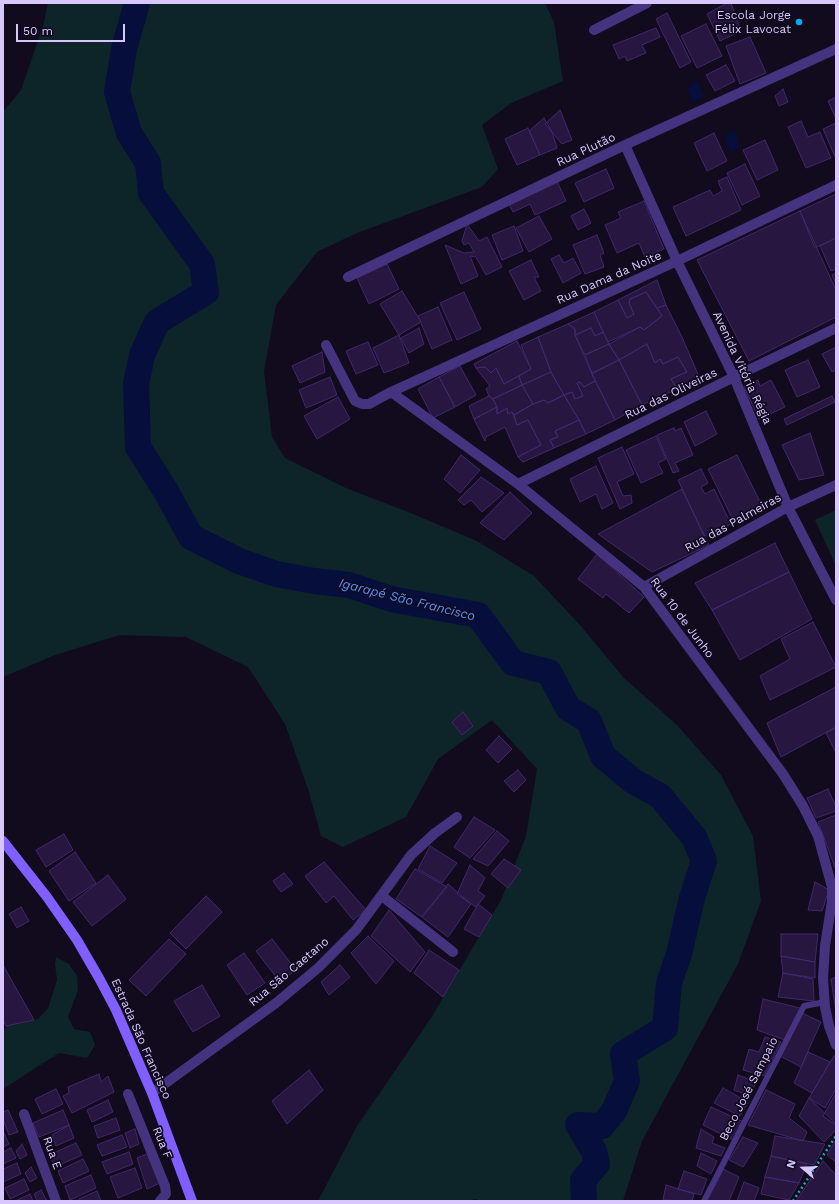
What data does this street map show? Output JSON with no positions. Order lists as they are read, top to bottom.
{
  "streets": {
    "street": [
      "Rua Plutão",
      "Rua Dama da Noite",
      "Avenida Vitória Régia",
      "Rua das Oliveiras",
      "Rua das Palmeiras",
      "Rua 10 de Junho",
      "Rua São Caetano",
      "Estrada São Francisco",
      "Rua F",
      "Rua E"
    ],
    "lane": ["Beco José Sampaio"]
  },
  "crossings": [
    ["Rua Plutão", "Avenida Vitória Régia"],
    ["Rua Dama da Noite", "Avenida Vitória Régia"],
    ["Rua Dama da Noite", "Rua 10 de Junho"],
    ["Avenida Vitória Régia", "Rua das Oliveiras"],
    ["Avenida Vitória Régia", "Rua das Palmeiras"],
    ["Rua das Oliveiras", "Rua 10 de Junho"],
    ["Rua das Palmeiras", "Rua 10 de Junho"],
    ["Rua 10 de Junho", "Beco José Sampaio"],
    ["Rua São Caetano", "Estrada São Francisco"]
  ],
  "water": ["Igarapé São Francisco"],
  "places": ["Escola Jorge Félix Lavocat"],
  "scale_bar": "50 m",
  "north": "left"
}
